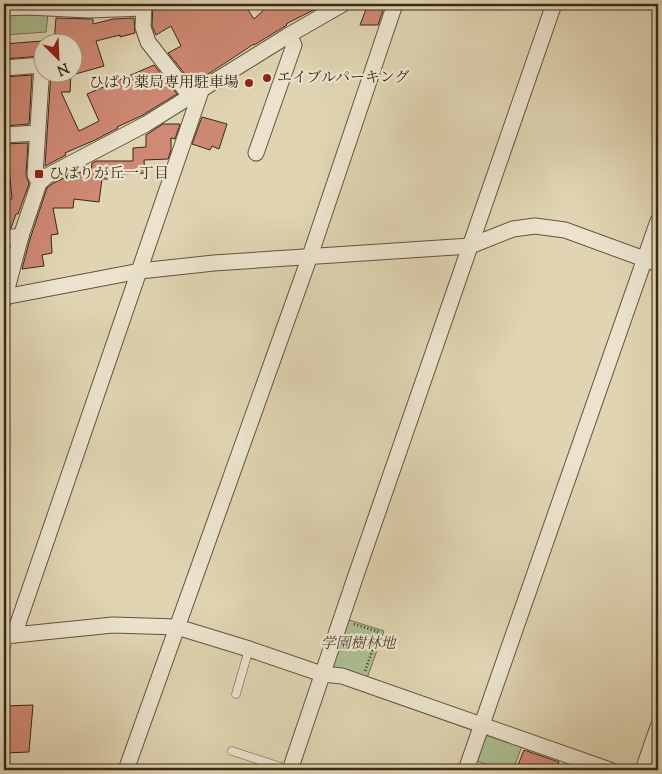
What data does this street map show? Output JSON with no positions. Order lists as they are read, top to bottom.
{
  "parks": ["学園樹林地"],
  "places": {
    "other": ["エイブルパーキング", "ひばり薬局専用駐車場"],
    "transit": ["ひばりが丘一丁目"]
  },
  "north": "bottom right"
}
